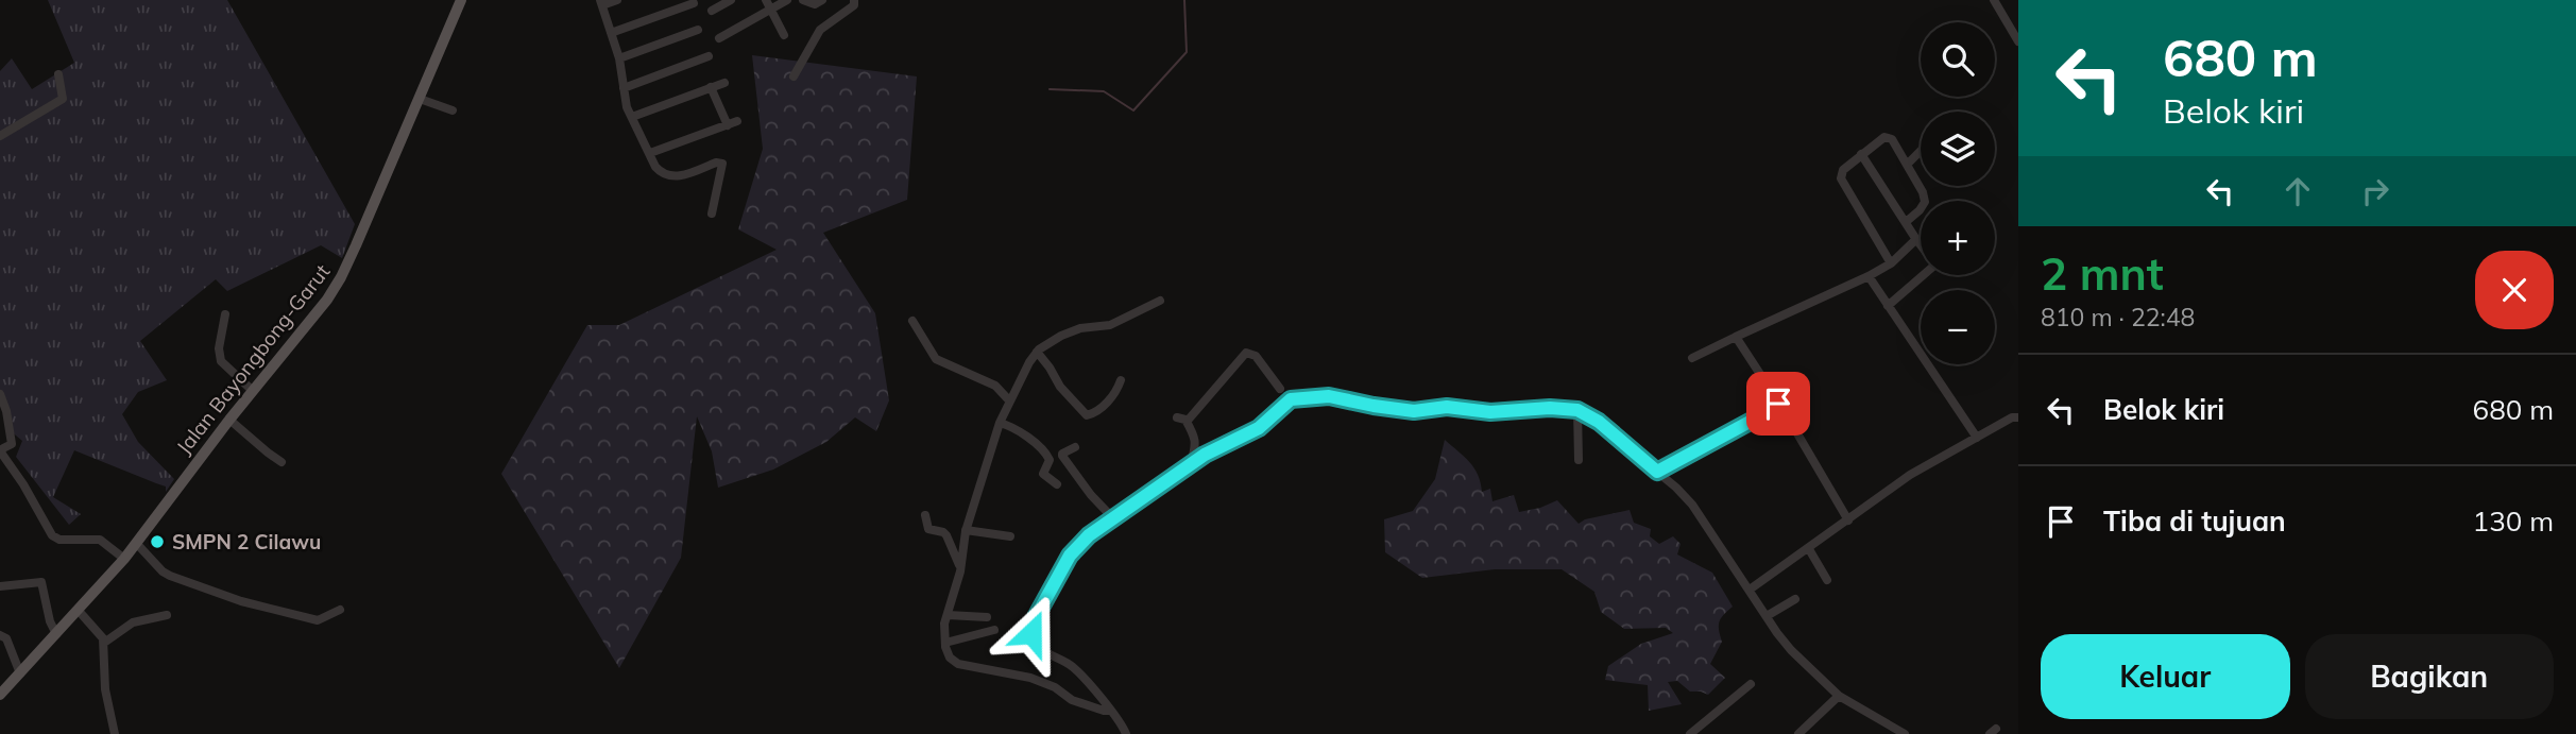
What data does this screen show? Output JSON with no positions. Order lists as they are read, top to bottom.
{
  "streets": {
    "main road": ["Jalan Bayongbong-Garut"]
  },
  "places": ["SMPN 2 Cilawu"],
  "page": {
    "turn": ["680 m", "Belok kiri"],
    "map_buttons": ["+", "−"],
    "heading": ["2 mnt", "810 m · 22:48"],
    "list": [
      {
        "name": "Belok kiri",
        "value": "680 m"
      },
      {
        "name": "Tiba di tujuan",
        "value": "130 m"
      }
    ],
    "buttons": ["Keluar", "Bagikan"]
  }
}
